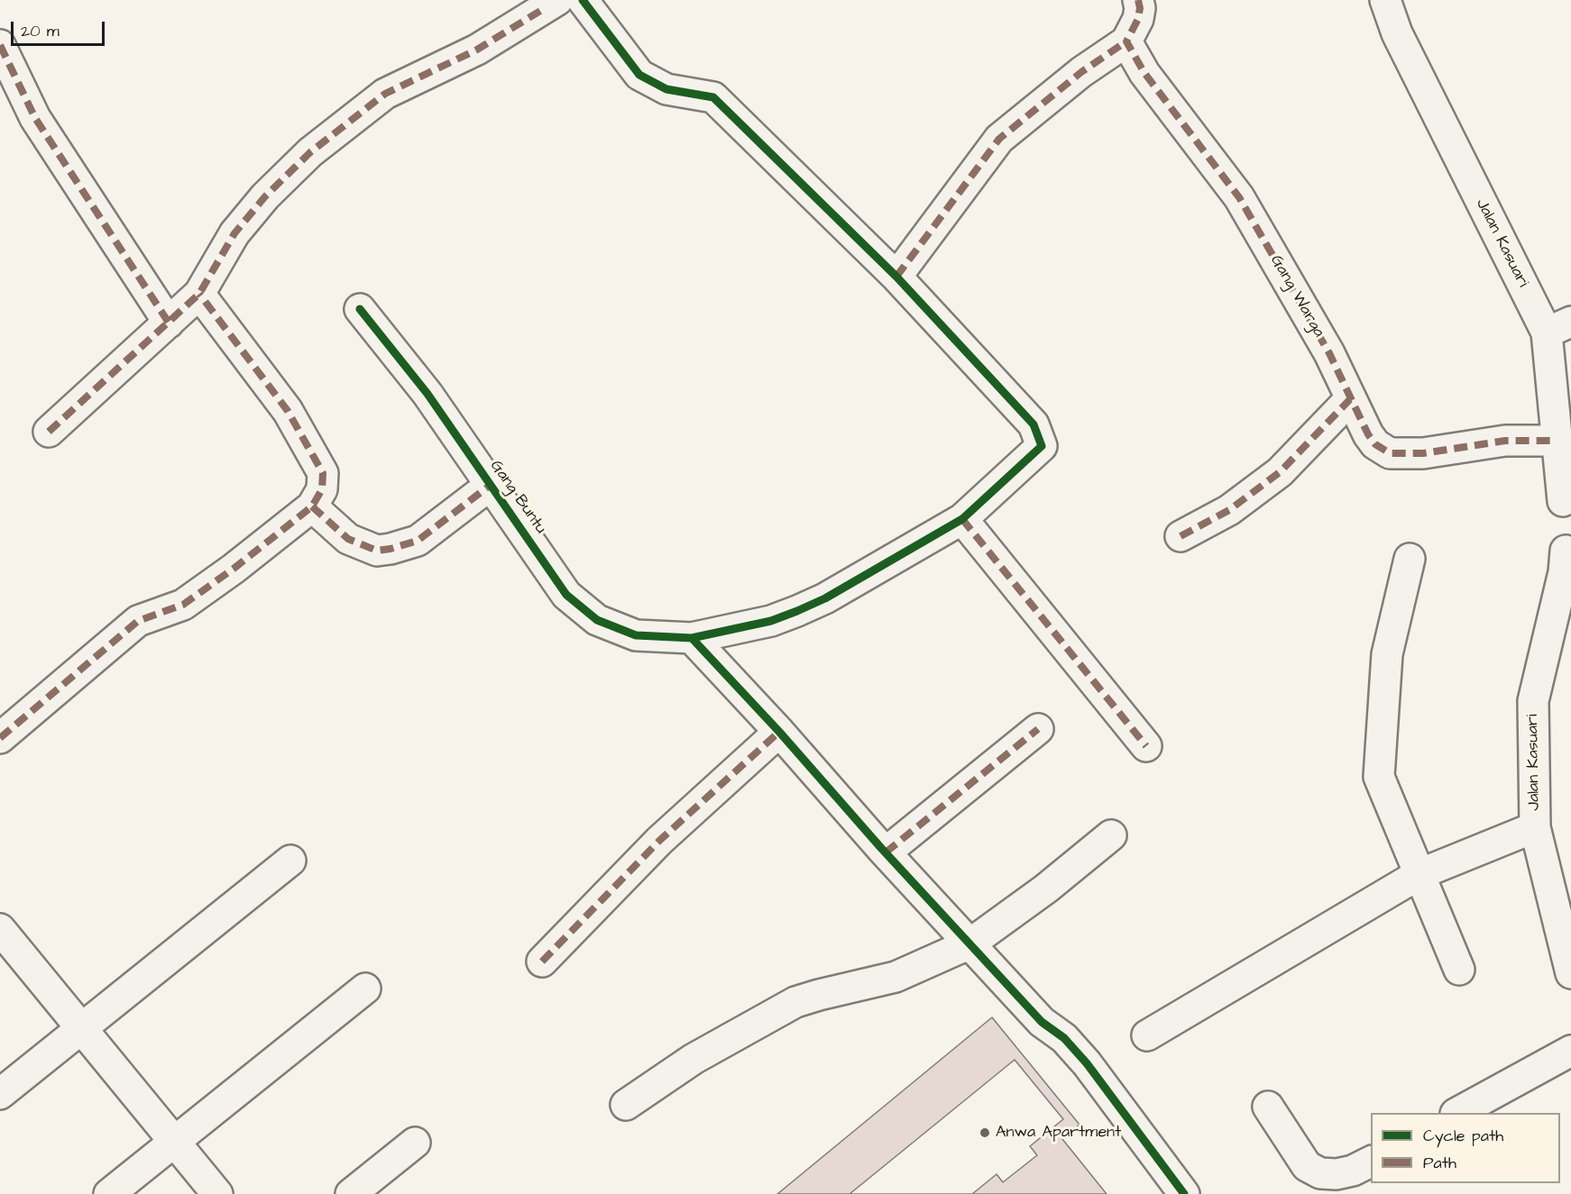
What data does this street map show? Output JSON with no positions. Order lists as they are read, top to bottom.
{
  "streets": {
    "street": ["Jalan Kasuari", "Gang Warga", "Gang Buntu"]
  },
  "crossings": [
    ["Jalan Kasuari", "Gang Warga"]
  ],
  "places": ["Anwa Apartment"],
  "legend": ["Cycle path", "Path"],
  "scale_bar": "20 m"
}
